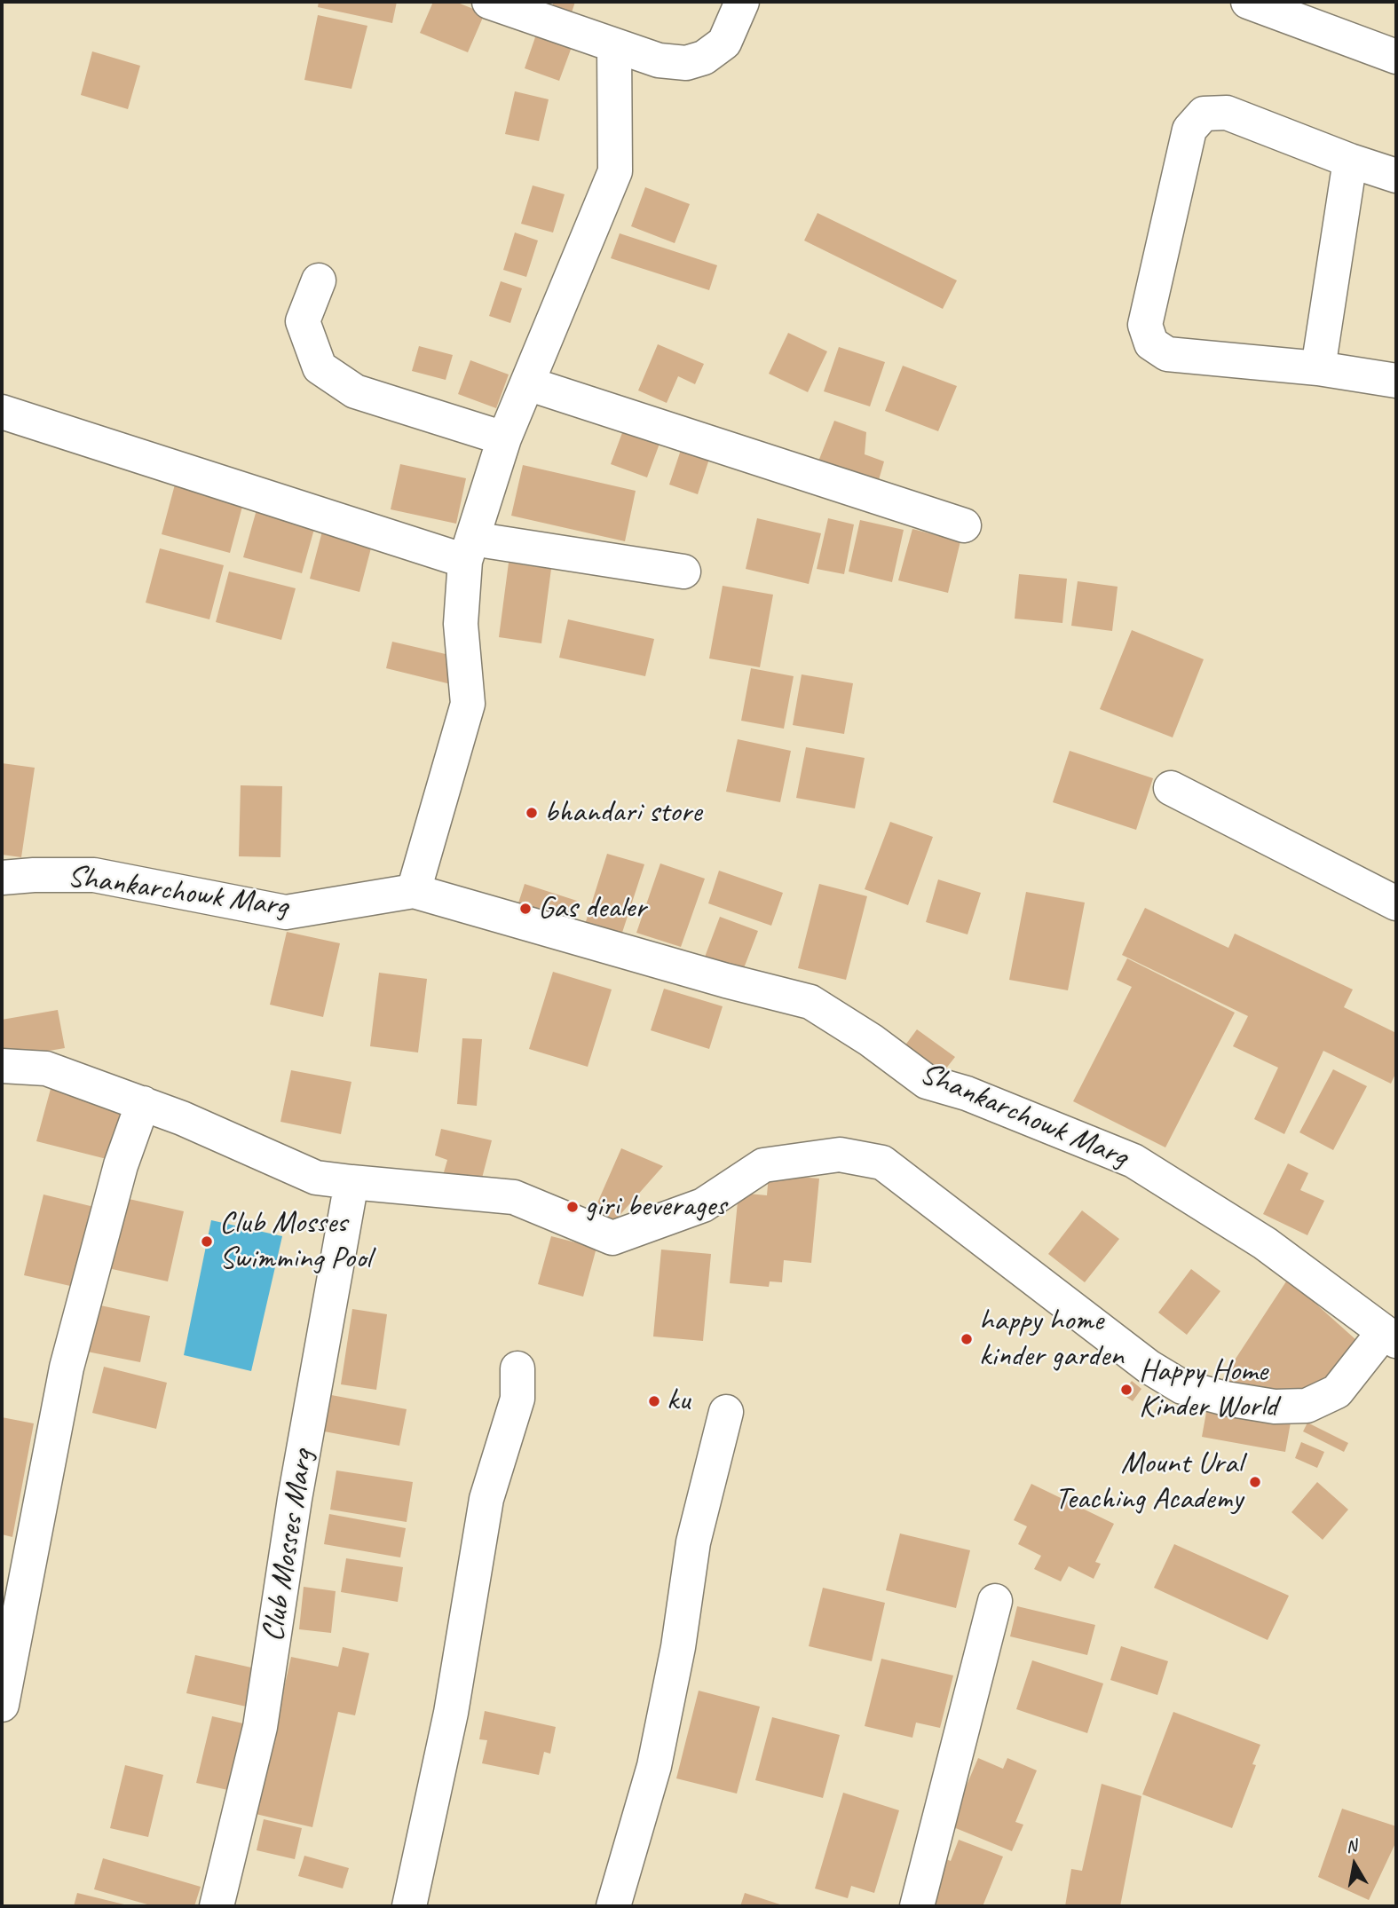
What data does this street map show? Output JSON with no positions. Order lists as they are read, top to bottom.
{
  "streets": {
    "street": ["Shankarchowk Marg", "Club Mosses Marg"]
  },
  "places": [
    "bhandari store",
    "Gas dealer",
    "giri beverages",
    "Club Mosses Swimming Pool",
    "happy home kinder garden",
    "Happy Home Kinder World",
    "ku",
    "Mount Ural Teaching Academy"
  ],
  "north": "top"
}
